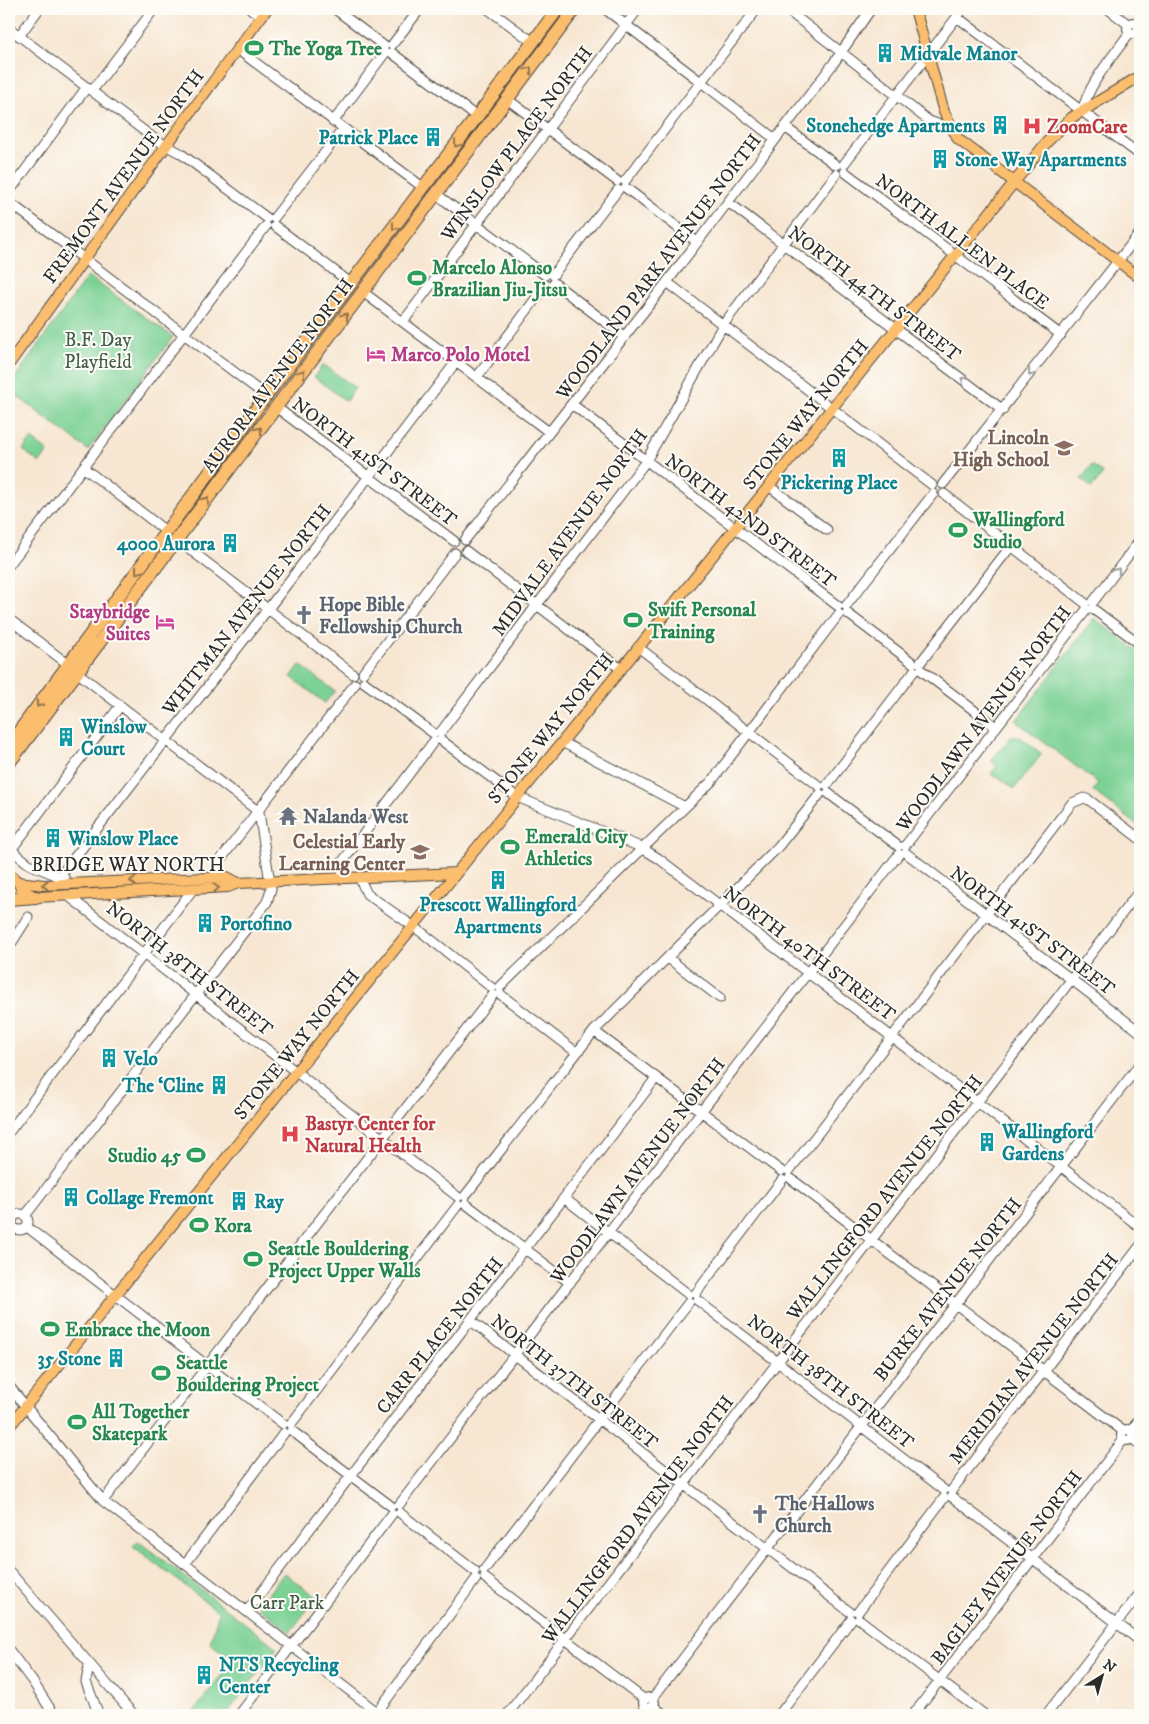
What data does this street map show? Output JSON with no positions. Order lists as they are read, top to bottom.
{
  "streets": {
    "highway": ["AURORA AVENUE NORTH"],
    "main road": ["FREMONT AVENUE NORTH", "STONE WAY NORTH", "BRIDGE WAY NORTH"],
    "street": [
      "WINSLOW PLACE NORTH",
      "NORTH ALLEN PLACE",
      "WOODLAND PARK AVENUE NORTH",
      "NORTH 44TH STREET",
      "NORTH 41ST STREET",
      "NORTH 42ND STREET",
      "MIDVALE AVENUE NORTH",
      "WHITMAN AVENUE NORTH",
      "WOODLAWN AVENUE NORTH",
      "NORTH 40TH STREET",
      "NORTH 38TH STREET",
      "WALLINGFORD AVENUE NORTH",
      "BURKE AVENUE NORTH",
      "CARR PLACE NORTH",
      "MERIDIAN AVENUE NORTH",
      "NORTH 37TH STREET",
      "BAGLEY AVENUE NORTH"
    ]
  },
  "crossings": [
    ["FREMONT AVENUE NORTH", "NORTH 41ST STREET"],
    ["NORTH ALLEN PLACE", "WOODLAND PARK AVENUE NORTH"],
    ["NORTH ALLEN PLACE", "STONE WAY NORTH"],
    ["NORTH ALLEN PLACE", "MIDVALE AVENUE NORTH"],
    ["WOODLAND PARK AVENUE NORTH", "NORTH 44TH STREET"],
    ["WOODLAND PARK AVENUE NORTH", "NORTH 41ST STREET"],
    ["WOODLAND PARK AVENUE NORTH", "NORTH 42ND STREET"],
    ["NORTH 44TH STREET", "STONE WAY NORTH"],
    ["NORTH 44TH STREET", "MIDVALE AVENUE NORTH"],
    ["AURORA AVENUE NORTH", "NORTH 41ST STREET"],
    ["STONE WAY NORTH", "NORTH 41ST STREET"],
    ["STONE WAY NORTH", "NORTH 42ND STREET"],
    ["STONE WAY NORTH", "BRIDGE WAY NORTH"],
    ["STONE WAY NORTH", "NORTH 40TH STREET"],
    ["STONE WAY NORTH", "NORTH 38TH STREET"],
    ["NORTH 41ST STREET", "MIDVALE AVENUE NORTH"],
    ["NORTH 41ST STREET", "WHITMAN AVENUE NORTH"],
    ["NORTH 41ST STREET", "WOODLAWN AVENUE NORTH"],
    ["NORTH 41ST STREET", "WALLINGFORD AVENUE NORTH"],
    ["NORTH 42ND STREET", "MIDVALE AVENUE NORTH"],
    ["NORTH 42ND STREET", "WOODLAWN AVENUE NORTH"],
    ["MIDVALE AVENUE NORTH", "BRIDGE WAY NORTH"],
    ["MIDVALE AVENUE NORTH", "NORTH 40TH STREET"],
    ["WOODLAWN AVENUE NORTH", "NORTH 40TH STREET"],
    ["WOODLAWN AVENUE NORTH", "NORTH 38TH STREET"],
    ["WOODLAWN AVENUE NORTH", "NORTH 37TH STREET"],
    ["BRIDGE WAY NORTH", "NORTH 38TH STREET"],
    ["NORTH 40TH STREET", "WALLINGFORD AVENUE NORTH"],
    ["NORTH 40TH STREET", "BURKE AVENUE NORTH"],
    ["NORTH 38TH STREET", "WALLINGFORD AVENUE NORTH"],
    ["NORTH 38TH STREET", "BURKE AVENUE NORTH"],
    ["NORTH 38TH STREET", "CARR PLACE NORTH"],
    ["NORTH 38TH STREET", "MERIDIAN AVENUE NORTH"],
    ["NORTH 38TH STREET", "BAGLEY AVENUE NORTH"],
    ["WALLINGFORD AVENUE NORTH", "NORTH 37TH STREET"],
    ["BURKE AVENUE NORTH", "NORTH 37TH STREET"],
    ["CARR PLACE NORTH", "NORTH 37TH STREET"],
    ["MERIDIAN AVENUE NORTH", "NORTH 37TH STREET"],
    ["NORTH 37TH STREET", "BAGLEY AVENUE NORTH"]
  ],
  "one_way": ["NORTH 44TH STREET"],
  "parks": ["B.F. Day Playfield", "Carr Park"],
  "places": {
    "sports": [
      "The Yoga Tree",
      "Marcelo Alonso Brazilian Jiu-Jitsu",
      "Wallingford Studio",
      "Swift Personal Training",
      "Emerald City Athletics",
      "Studio 45",
      "Kora",
      "Seattle Bouldering Project Upper Walls",
      "Embrace the Moon",
      "Seattle Bouldering Project",
      "All Together Skatepark"
    ],
    "building": [
      "Midvale Manor",
      "Stonehedge Apartments",
      "Patrick Place",
      "Stone Way Apartments",
      "Pickering Place",
      "4000 Aurora",
      "Winslow Court",
      "Winslow Place",
      "Prescott Wallingford Apartments",
      "Portofino",
      "Velo",
      "The ‘Cline",
      "Wallingford Gardens",
      "Collage Fremont",
      "Ray",
      "35 Stone",
      "NTS Recycling Center"
    ],
    "hospital": ["ZoomCare", "Bastyr Center for Natural Health"],
    "hotel": ["Marco Polo Motel", "Staybridge Suites"],
    "school or university": ["Lincoln High School", "Celestial Early Learning Center"],
    "church": ["Hope Bible Fellowship Church", "The Hallows Church"],
    "temple": ["Nalanda West"]
  },
  "north": "top right"
}
